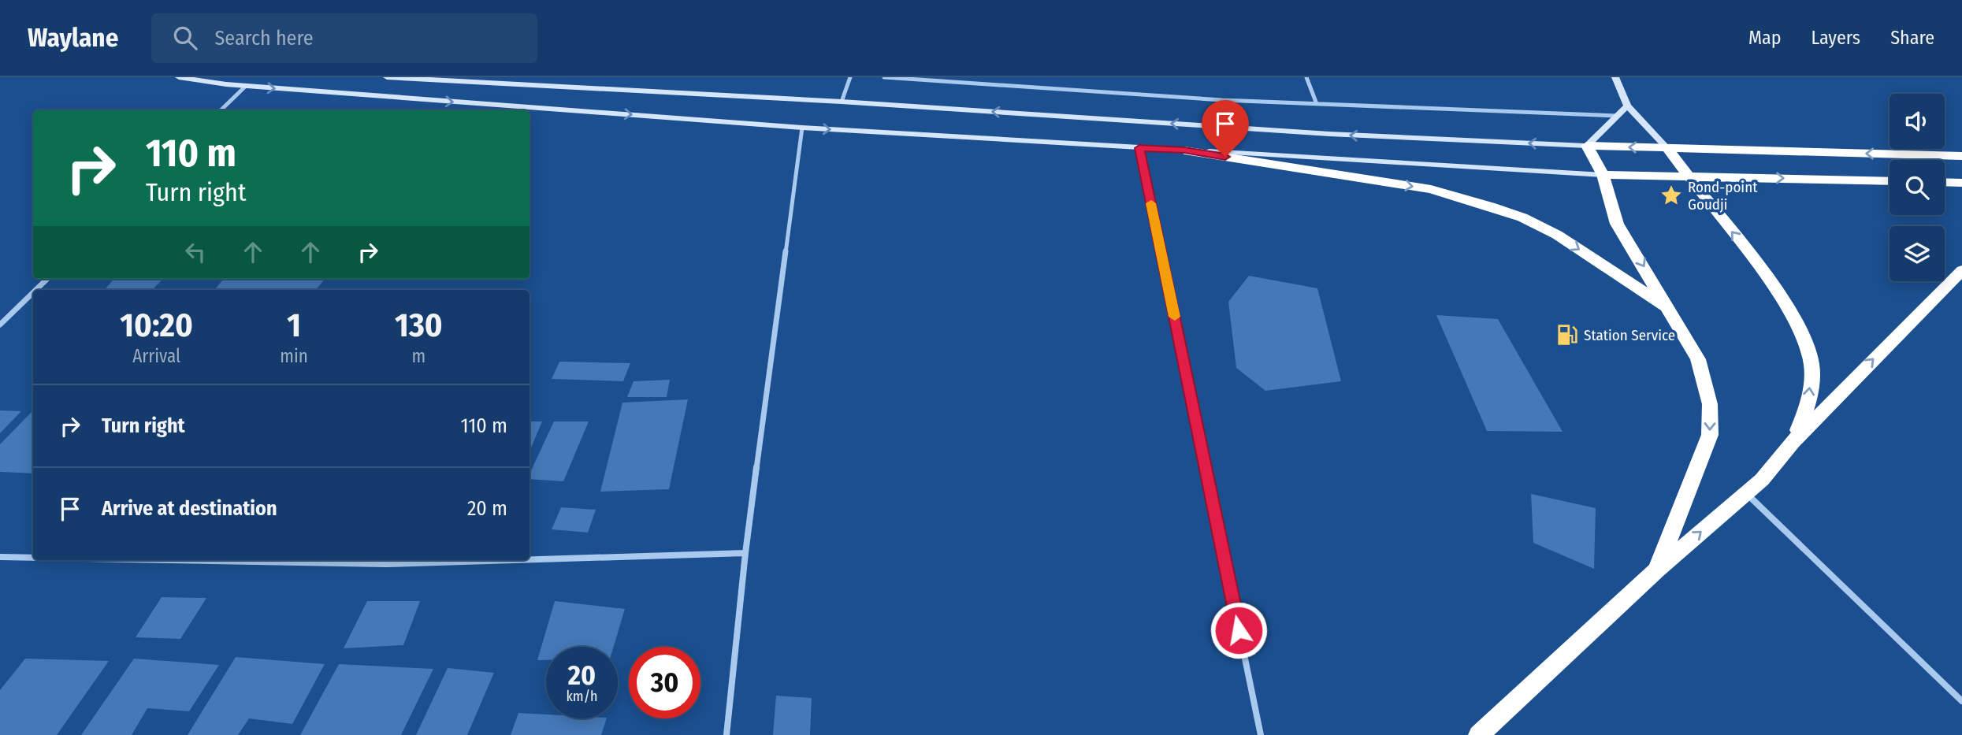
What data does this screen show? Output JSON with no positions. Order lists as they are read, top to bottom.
{
  "places": {
    "place": ["Rond-point Goudji"],
    "fuel station": ["Station Service"]
  },
  "page": {
    "header": "Waylane",
    "search": "Search here",
    "nav": ["Map", "Layers", "Share"],
    "turn": ["110 m", "Turn right"],
    "eta": [
      "10:20",
      "Arrival",
      "1",
      "min",
      "130",
      "m"
    ],
    "list": [
      {
        "name": "Turn right",
        "value": "110 m"
      },
      {
        "name": "Arrive at destination",
        "value": "20 m"
      }
    ],
    "speed": "20 km/h",
    "limit": "30"
  }
}
